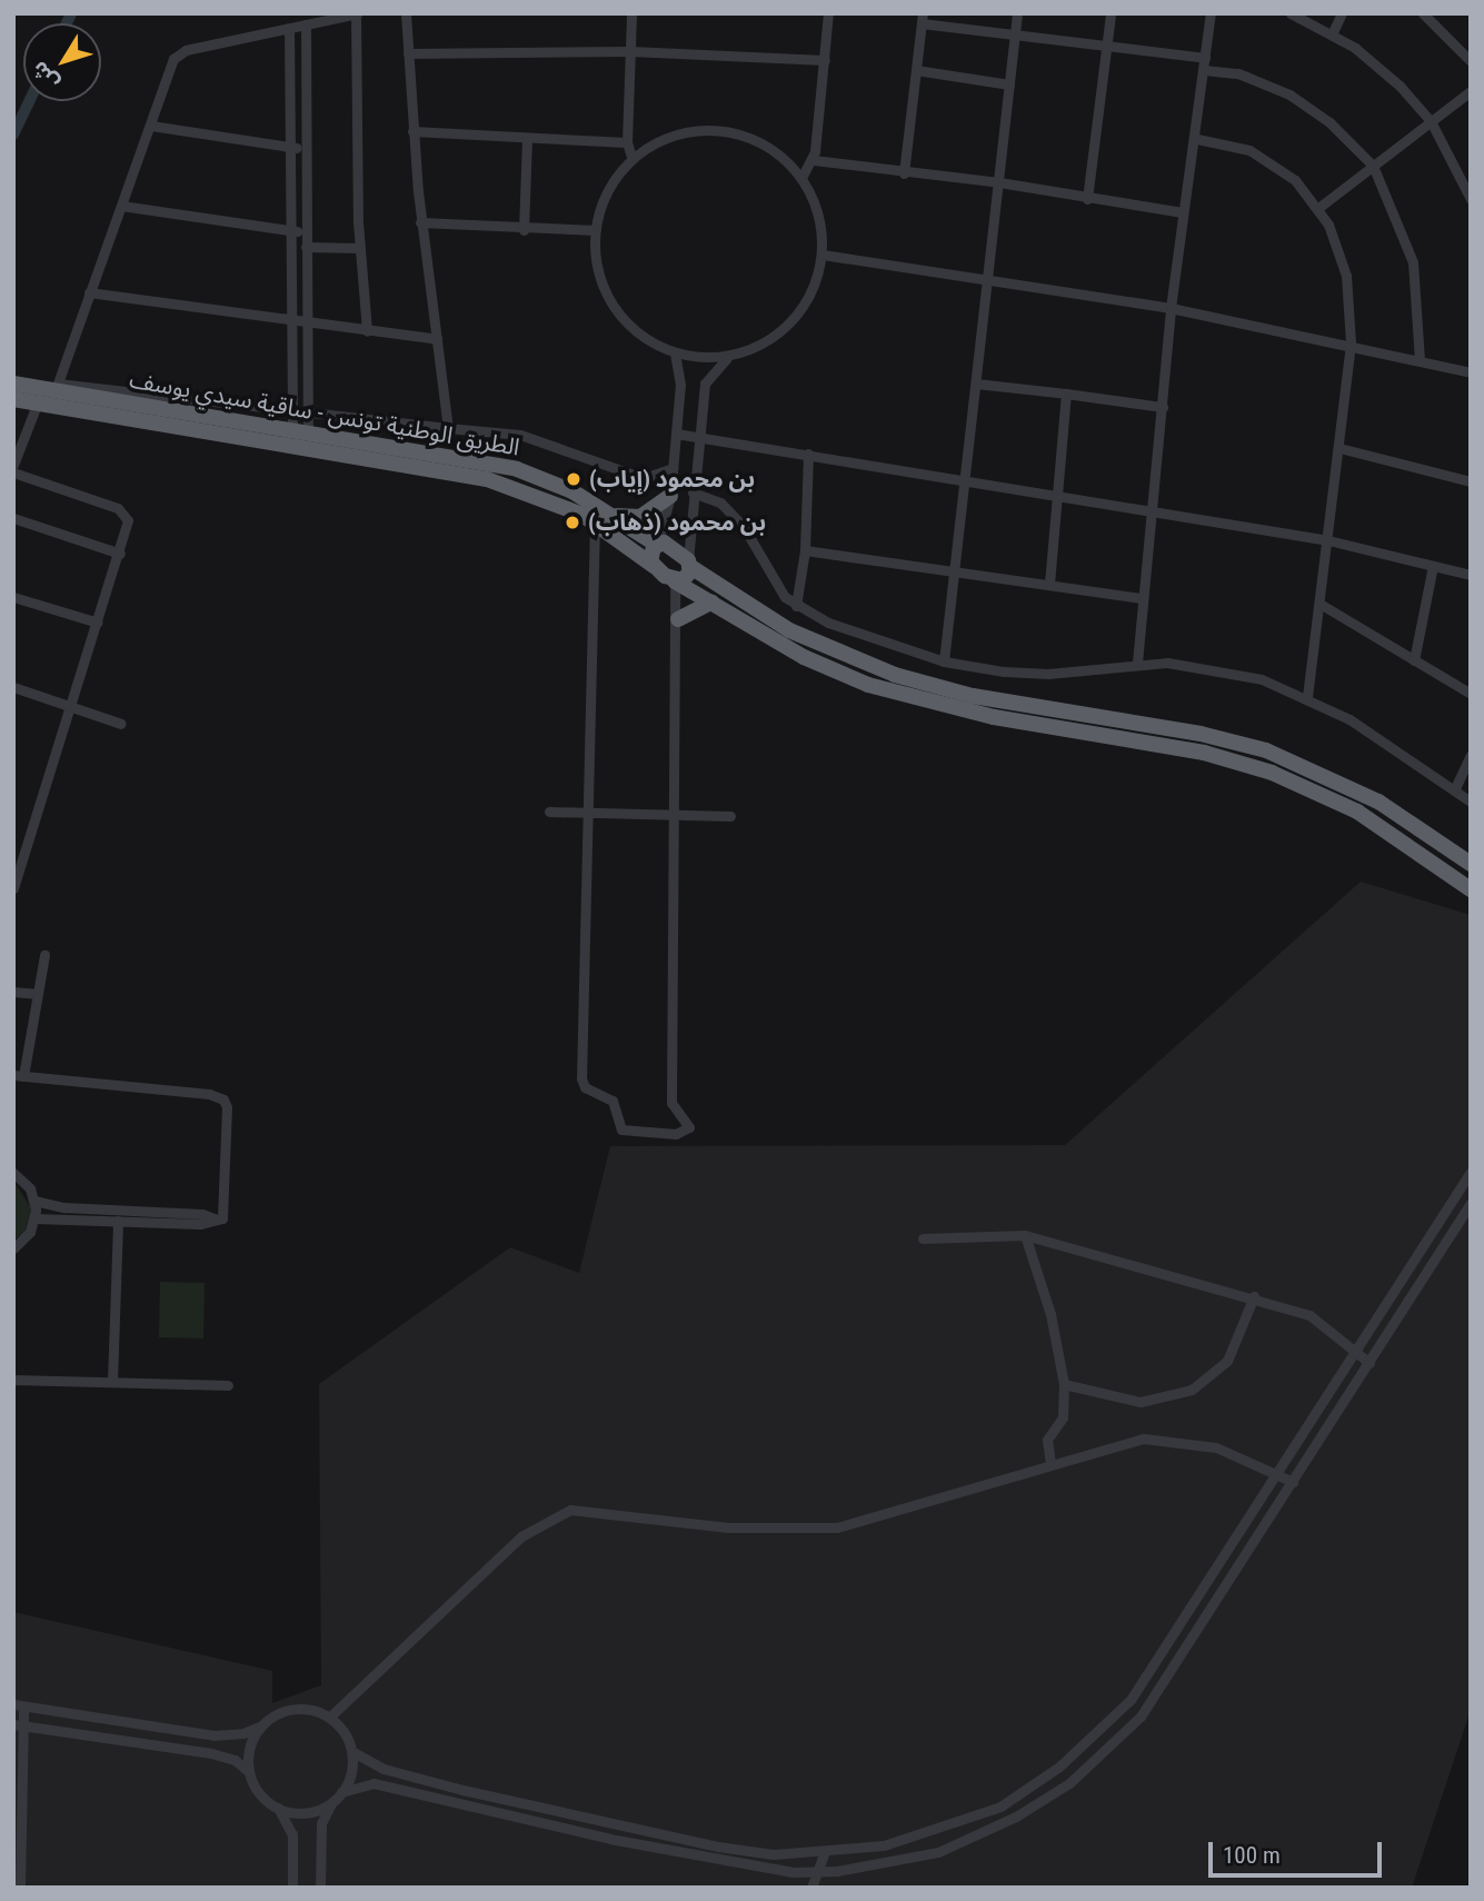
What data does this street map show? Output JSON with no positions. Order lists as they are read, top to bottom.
{
  "streets": {
    "highway": ["الطريق الوطنية تونس - ساقية سيدي يوسف"]
  },
  "places": ["بن محمود (إياب)", "بن محمود (ذهاب)"],
  "scale_bar": "100 m",
  "north": "bottom left"
}
